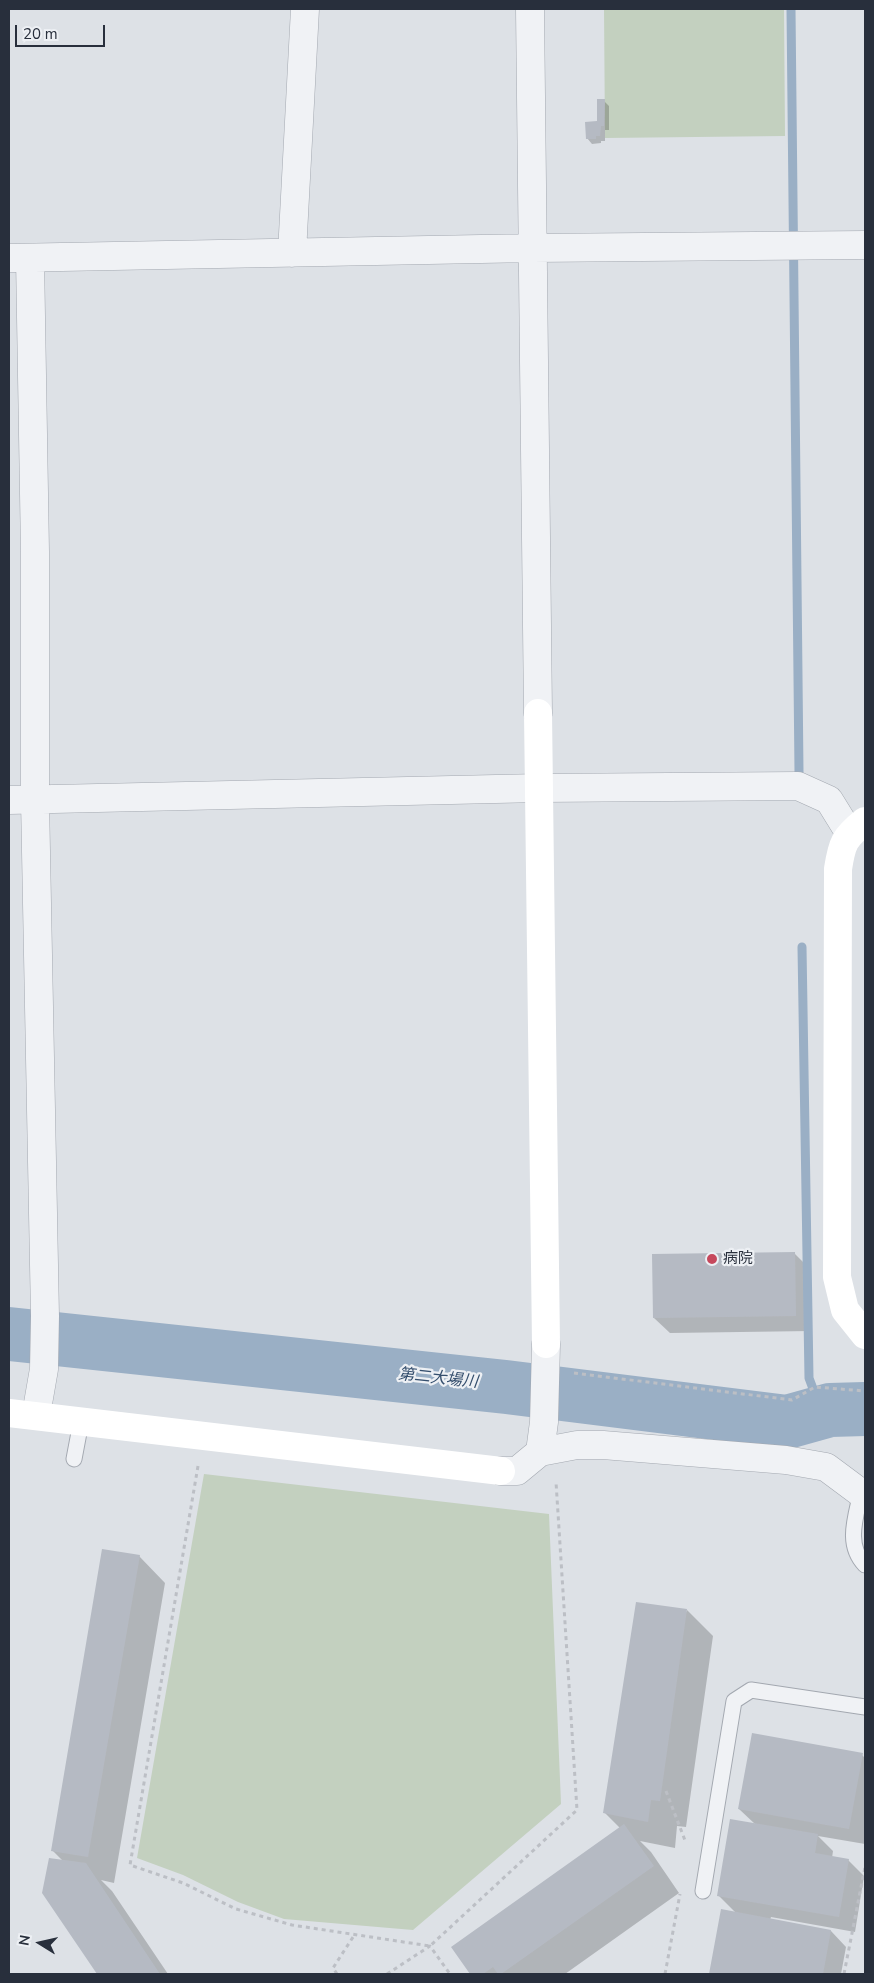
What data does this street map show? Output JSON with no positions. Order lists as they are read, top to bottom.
{
  "water": ["第二大場川"],
  "places": ["病院"],
  "scale_bar": "20 m",
  "north": "left"
}
